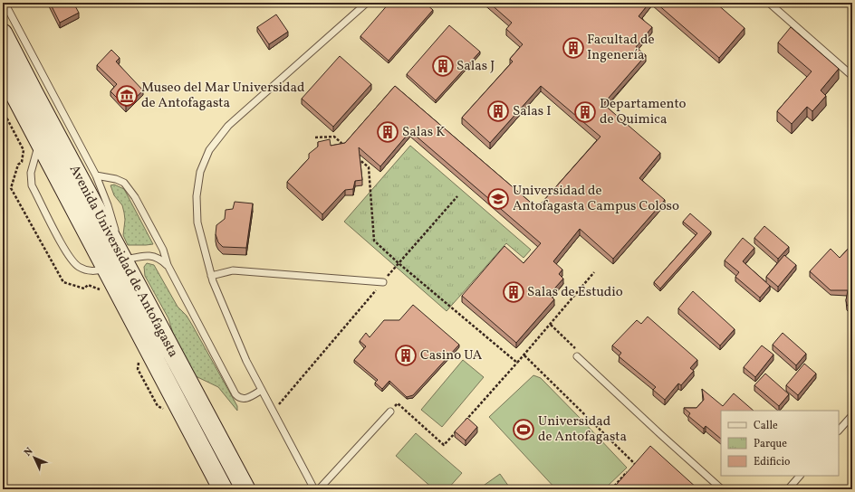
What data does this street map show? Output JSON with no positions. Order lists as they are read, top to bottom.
{
  "streets": {
    "main road": ["Avenida Universidad de Antofagasta"]
  },
  "places": {
    "building": [
      "Facultad de Ingenería",
      "Salas J",
      "Salas I",
      "Departamento de Quimica",
      "Salas K",
      "Salas de Estudio",
      "Casino UA"
    ],
    "museum": ["Museo del Mar Universidad de Antofagasta"],
    "school or university": ["Universidad de Antofagasta Campus Coloso"],
    "sports": ["Universidad de Antofagasta"]
  },
  "legend": ["Calle", "Parque", "Edificio"],
  "north": "top left"
}
